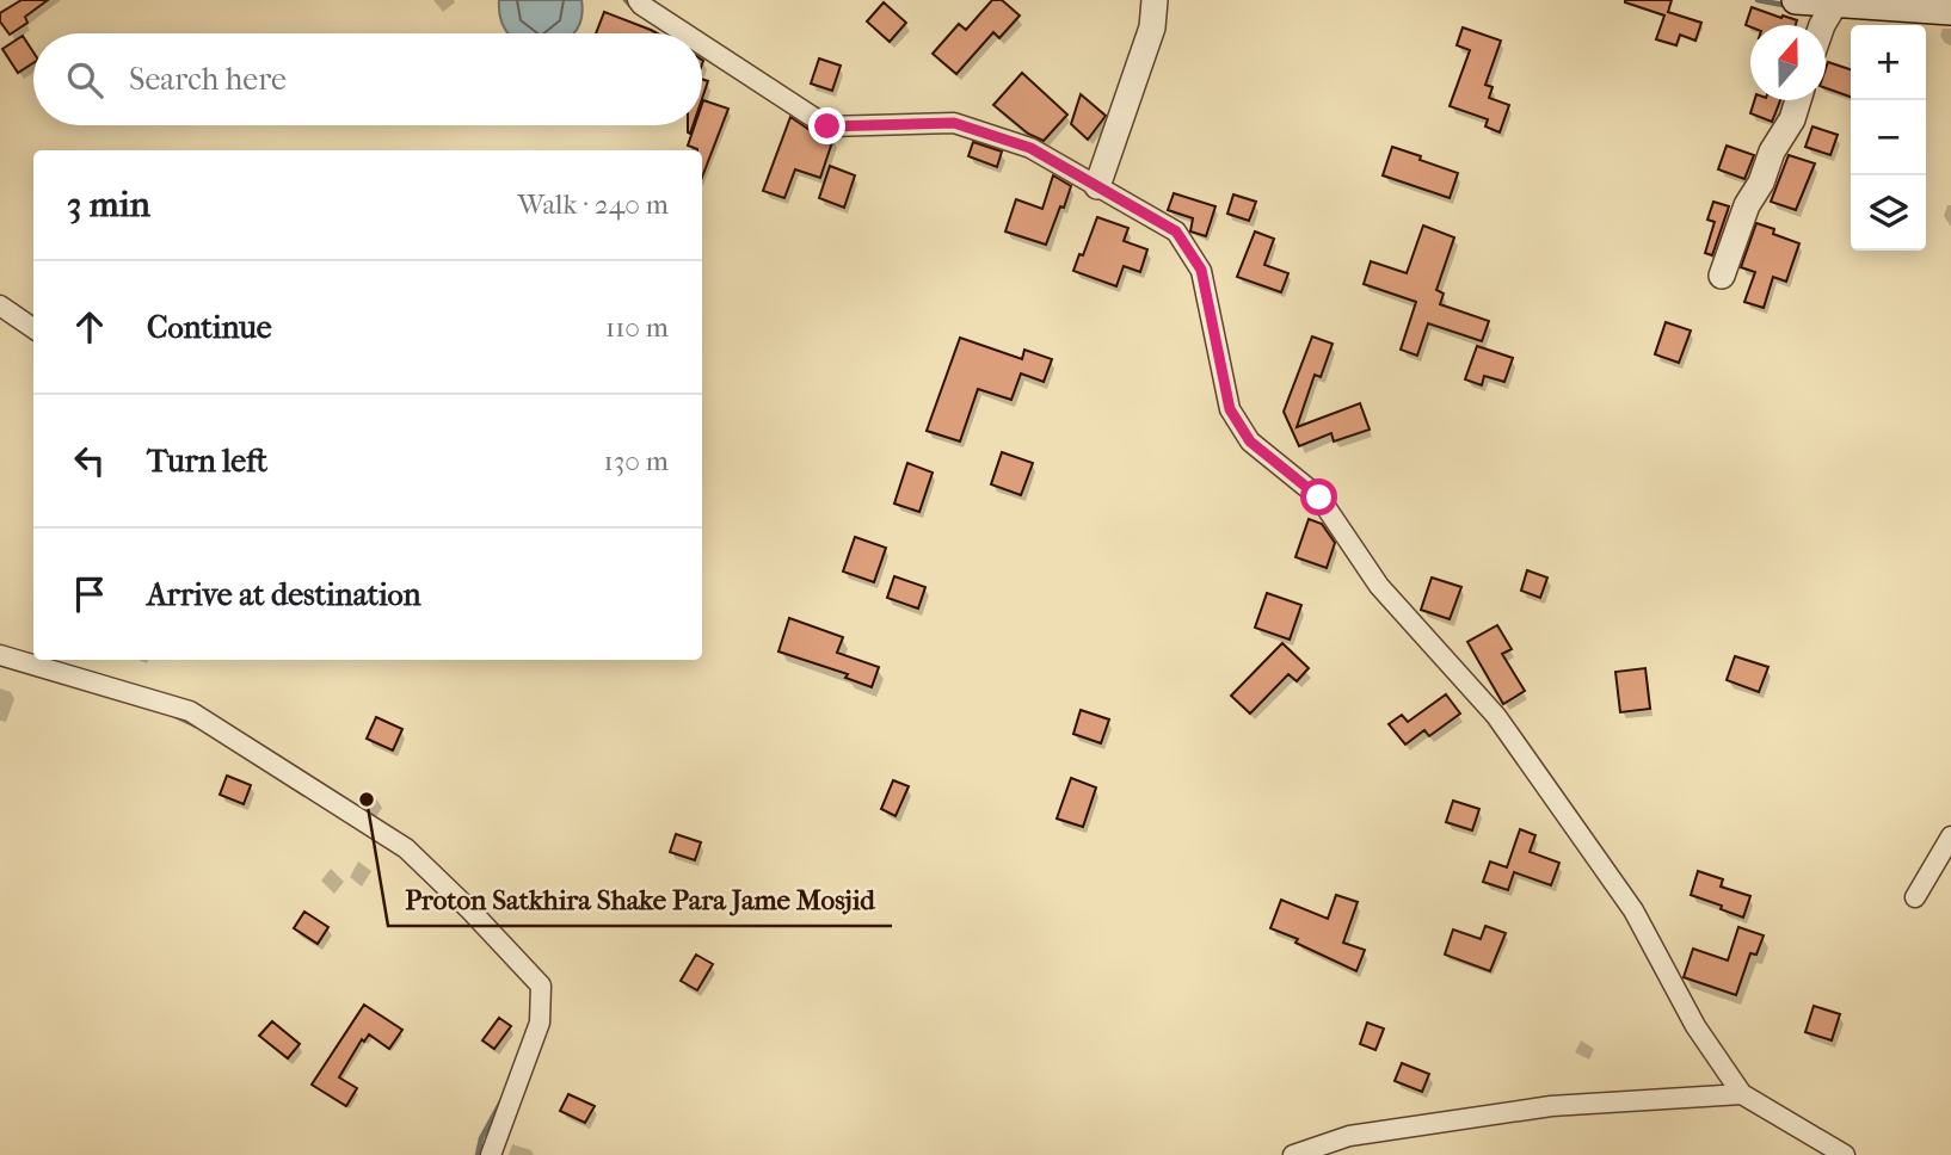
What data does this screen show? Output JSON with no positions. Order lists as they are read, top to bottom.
{
  "places": ["Proton Satkhira Shake Para Jame Mosjid"],
  "north": "top",
  "page": {
    "map_buttons": ["+", "−"],
    "search": "Search here",
    "heading": ["3 min", "Walk · 240 m"],
    "list": [
      ["Continue", "110 m"],
      ["Turn left", "130 m"],
      "Arrive at destination"
    ]
  }
}
